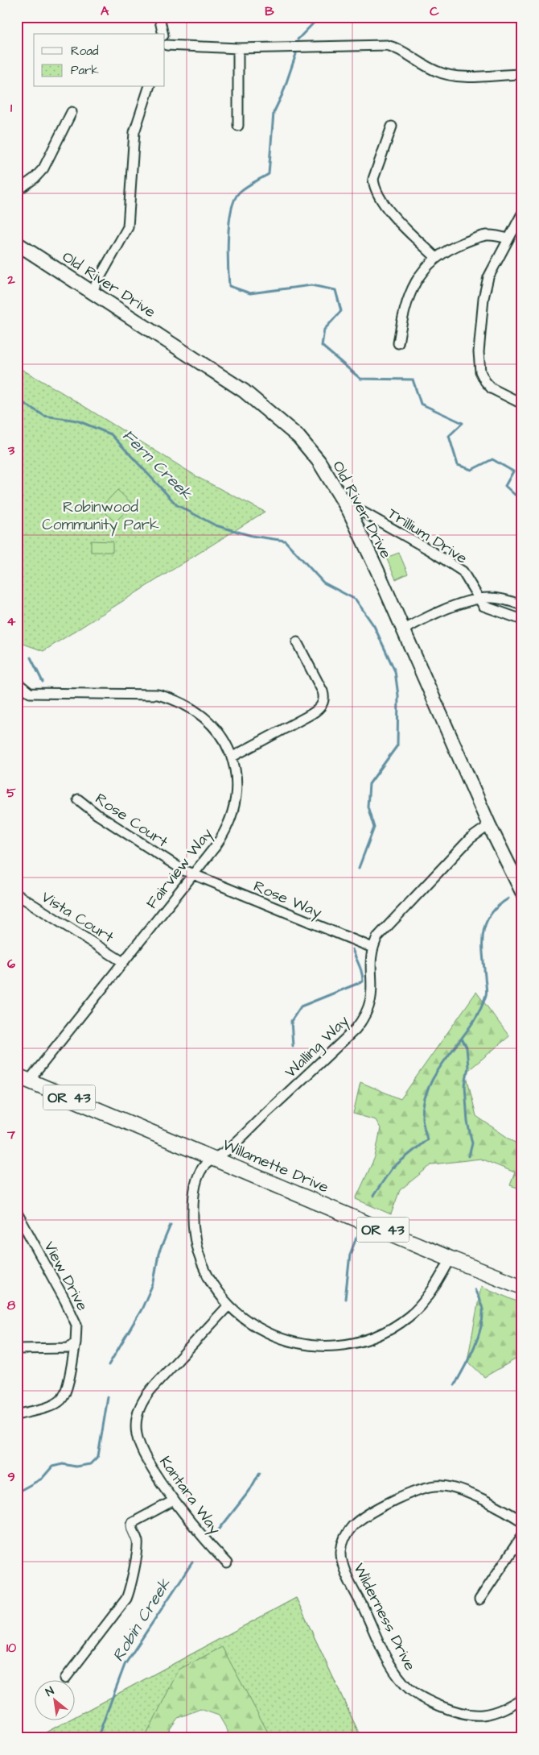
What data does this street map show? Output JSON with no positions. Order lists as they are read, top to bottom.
{
  "streets": {
    "main road": ["OR 43", "Willamette Drive"],
    "street": [
      "Old River Drive",
      "Trillium Drive",
      "Rose Court",
      "Fairview Way",
      "Rose Way",
      "Vista Court",
      "Walling Way",
      "View Drive",
      "Kantara Way",
      "Wilderness Drive"
    ]
  },
  "crossings": [
    ["Old River Drive", "Trillium Drive"],
    ["Rose Court", "Fairview Way"],
    ["Rose Court", "Rose Way"],
    ["Fairview Way", "Rose Way"],
    ["Fairview Way", "Vista Court"],
    ["Fairview Way", "Willamette Drive"],
    ["Rose Way", "Walling Way"],
    ["Walling Way", "Willamette Drive"],
    ["Walling Way", "Kantara Way"]
  ],
  "water": ["Fern Creek", "Robin Creek"],
  "parks": ["Robinwood Community Park"],
  "legend": ["Road", "Park"],
  "north": "top left",
  "grid": {
    "columns": ["A", "B", "C"],
    "rows": [
      "1",
      "2",
      "3",
      "4",
      "5",
      "6",
      "7",
      "8",
      "9",
      "10"
    ]
  }
}
